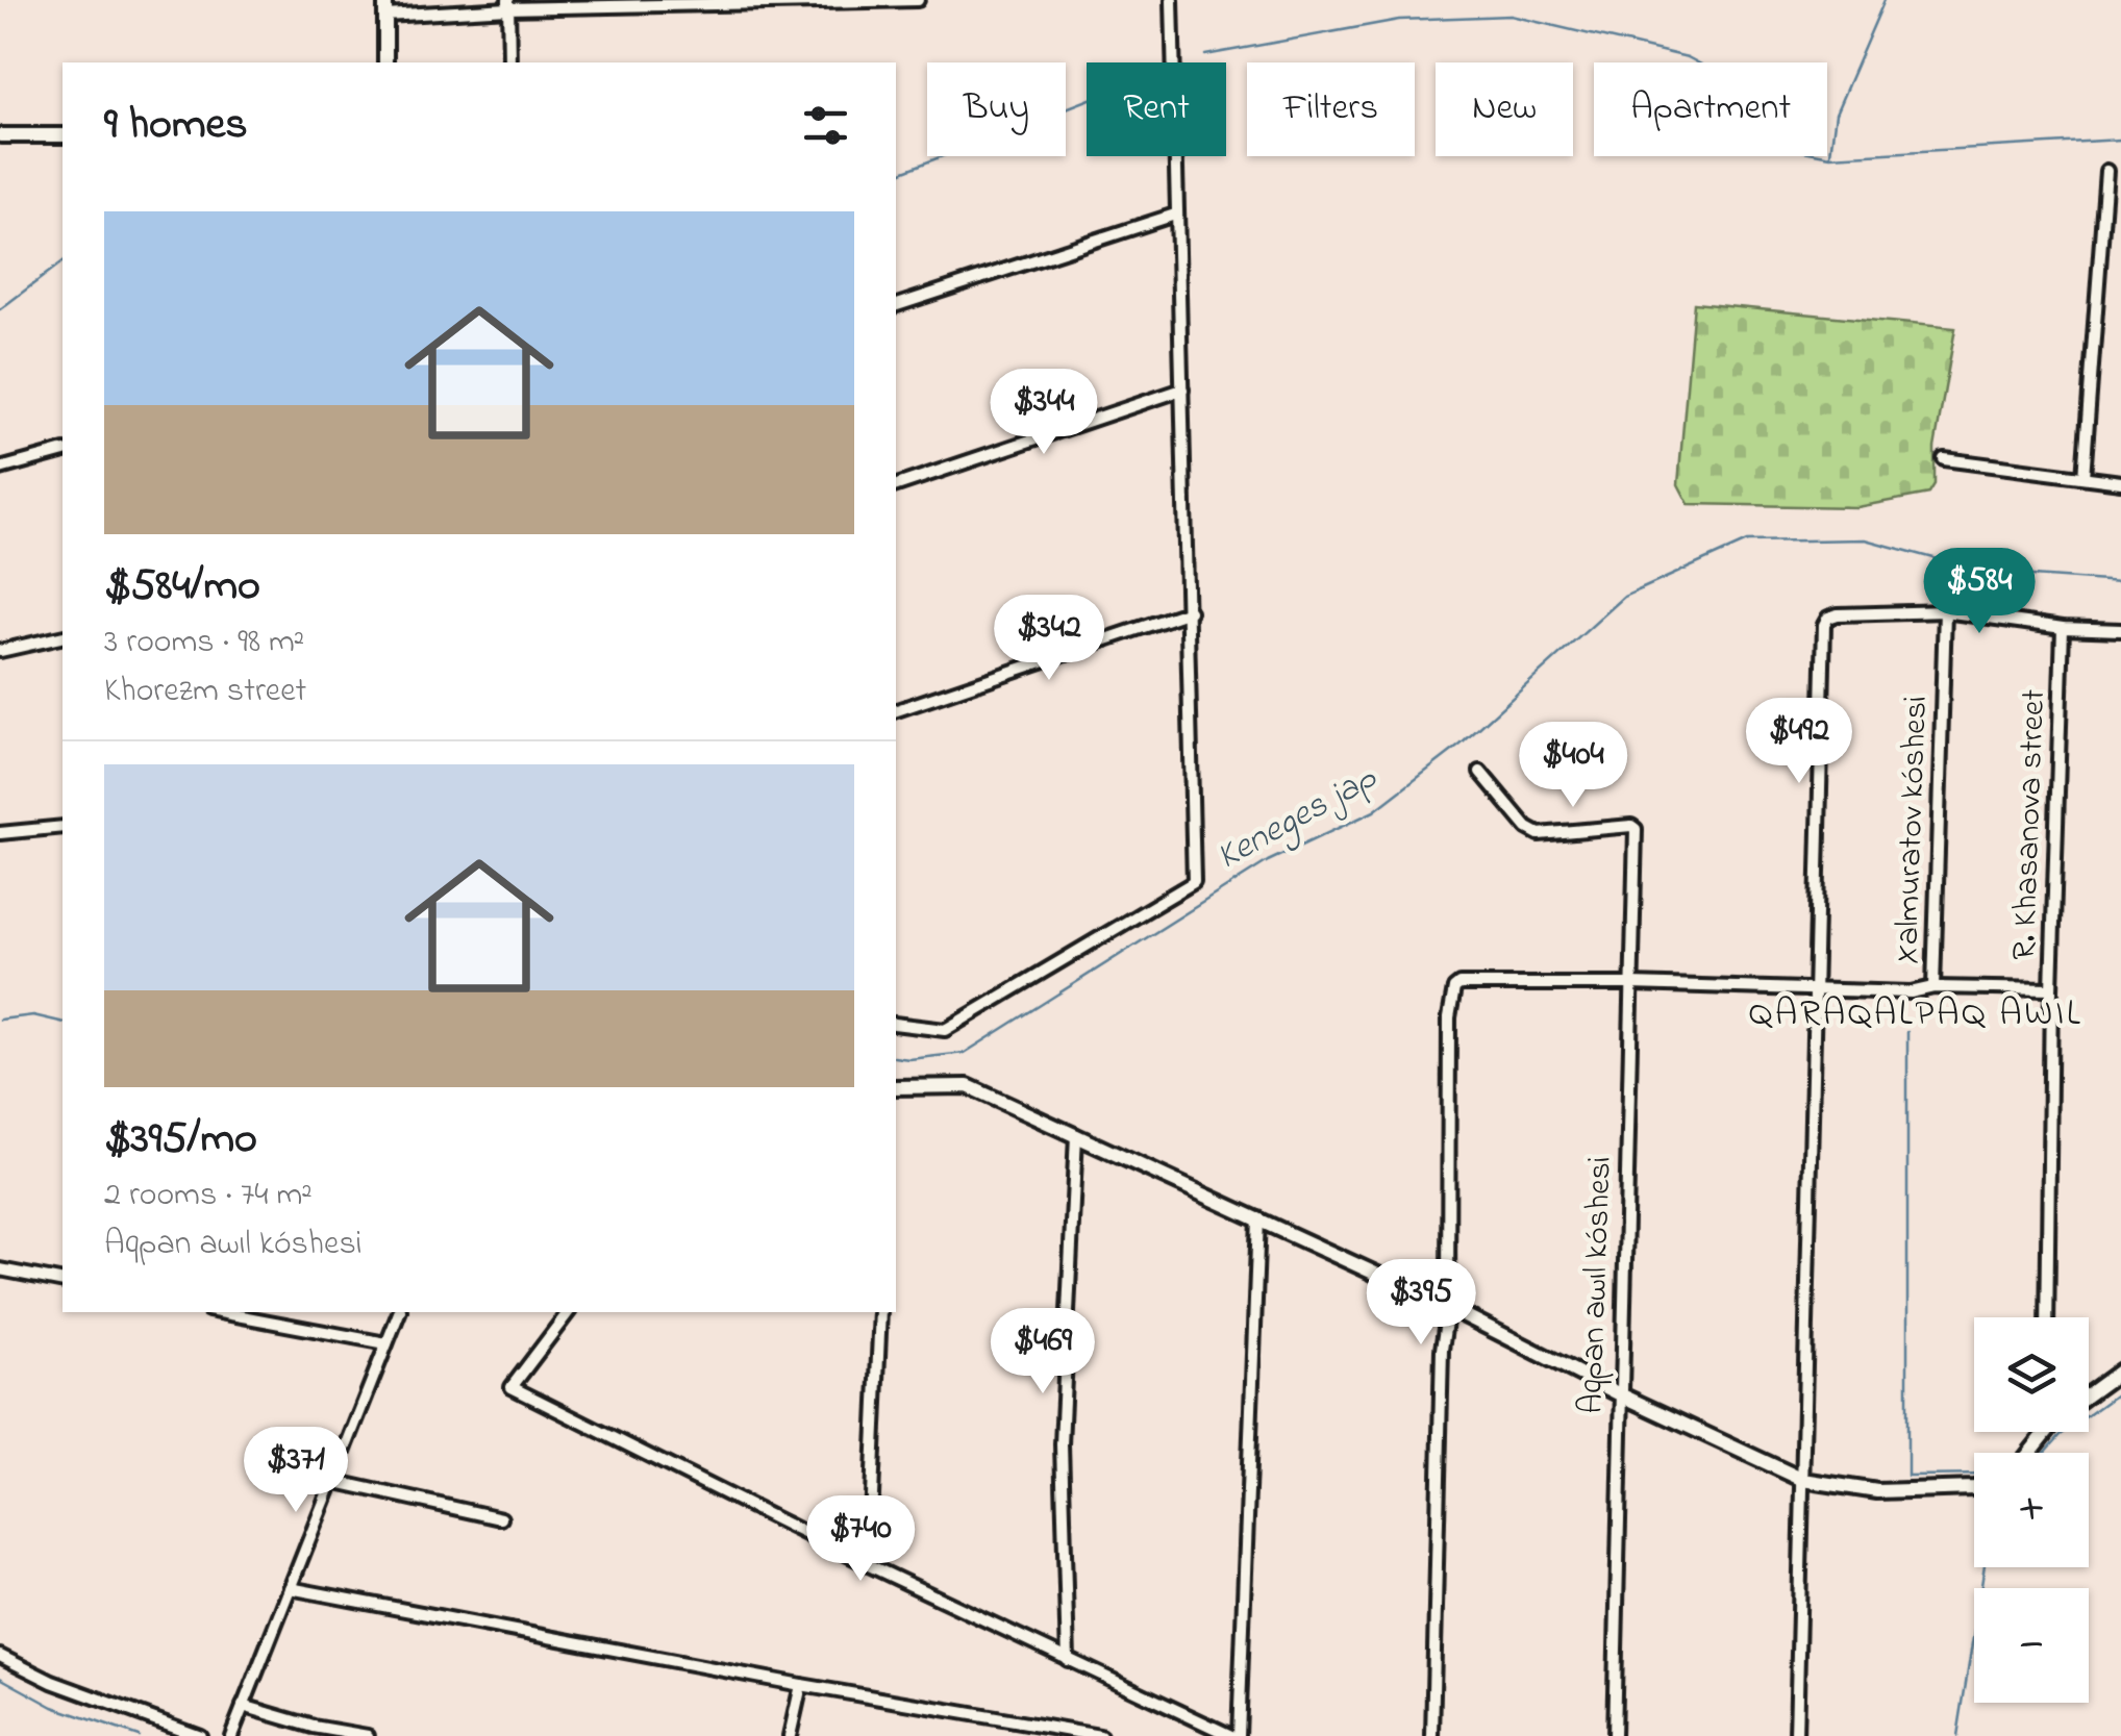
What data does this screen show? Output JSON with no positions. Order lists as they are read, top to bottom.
{
  "streets": {
    "street": ["R. Khasanova street", "Xalmuratov kóshesi", "Aqpan awıl kóshesi"]
  },
  "districts": ["QARAQALPAQ AWIL"],
  "water": ["Keneges jap"],
  "page": {
    "chip": [
      "Buy",
      "Rent",
      "Filters",
      "New",
      "Apartment"
    ],
    "heading": "9 homes",
    "list": [
      {
        "name": "$584/mo",
        "note": "3 rooms · 98 m² · Khorezm street"
      },
      {
        "name": "$395/mo",
        "note": "2 rooms · 74 m² · Aqpan awıl kóshesi"
      }
    ],
    "price": [
      "$344",
      "$584",
      "$342",
      "$492",
      "$404",
      "$395",
      "$469",
      "$371",
      "$740"
    ],
    "map_buttons": ["+", "−"]
  }
}
